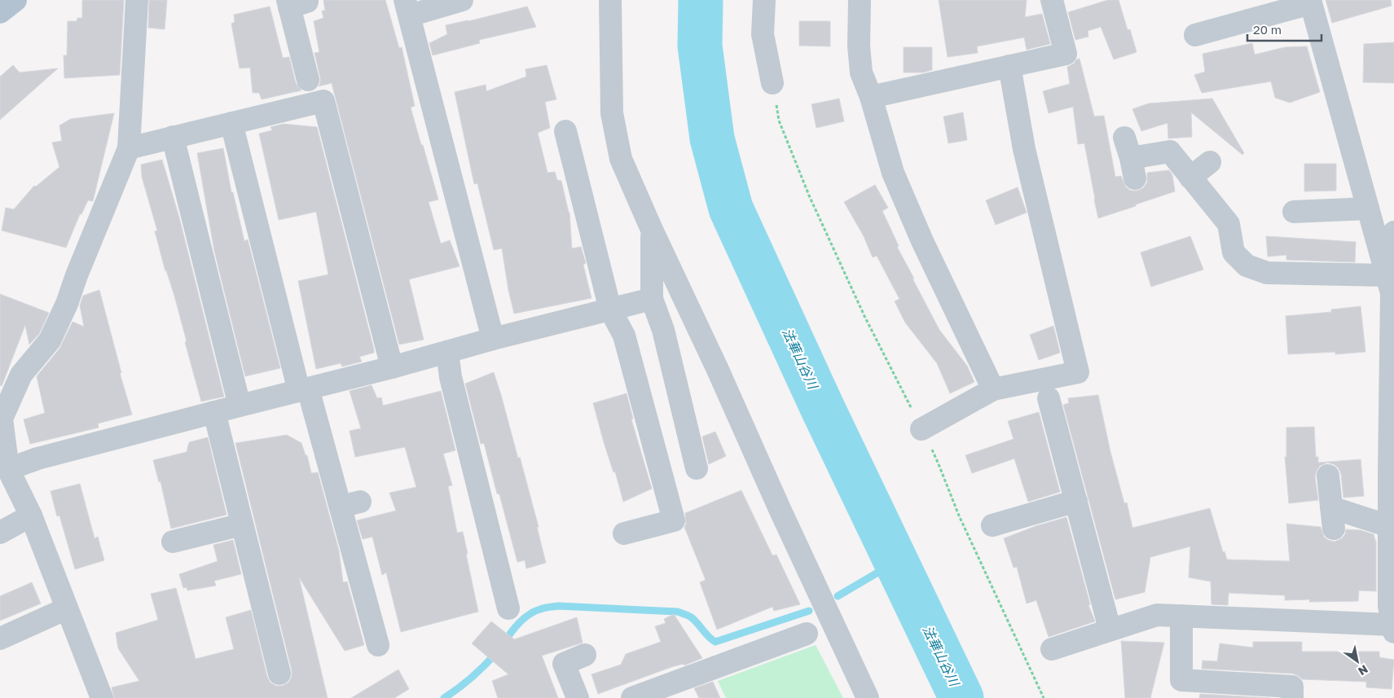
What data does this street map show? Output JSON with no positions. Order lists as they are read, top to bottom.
{
  "water": ["法華山谷川"],
  "scale_bar": "20 m",
  "north": "bottom right"
}
